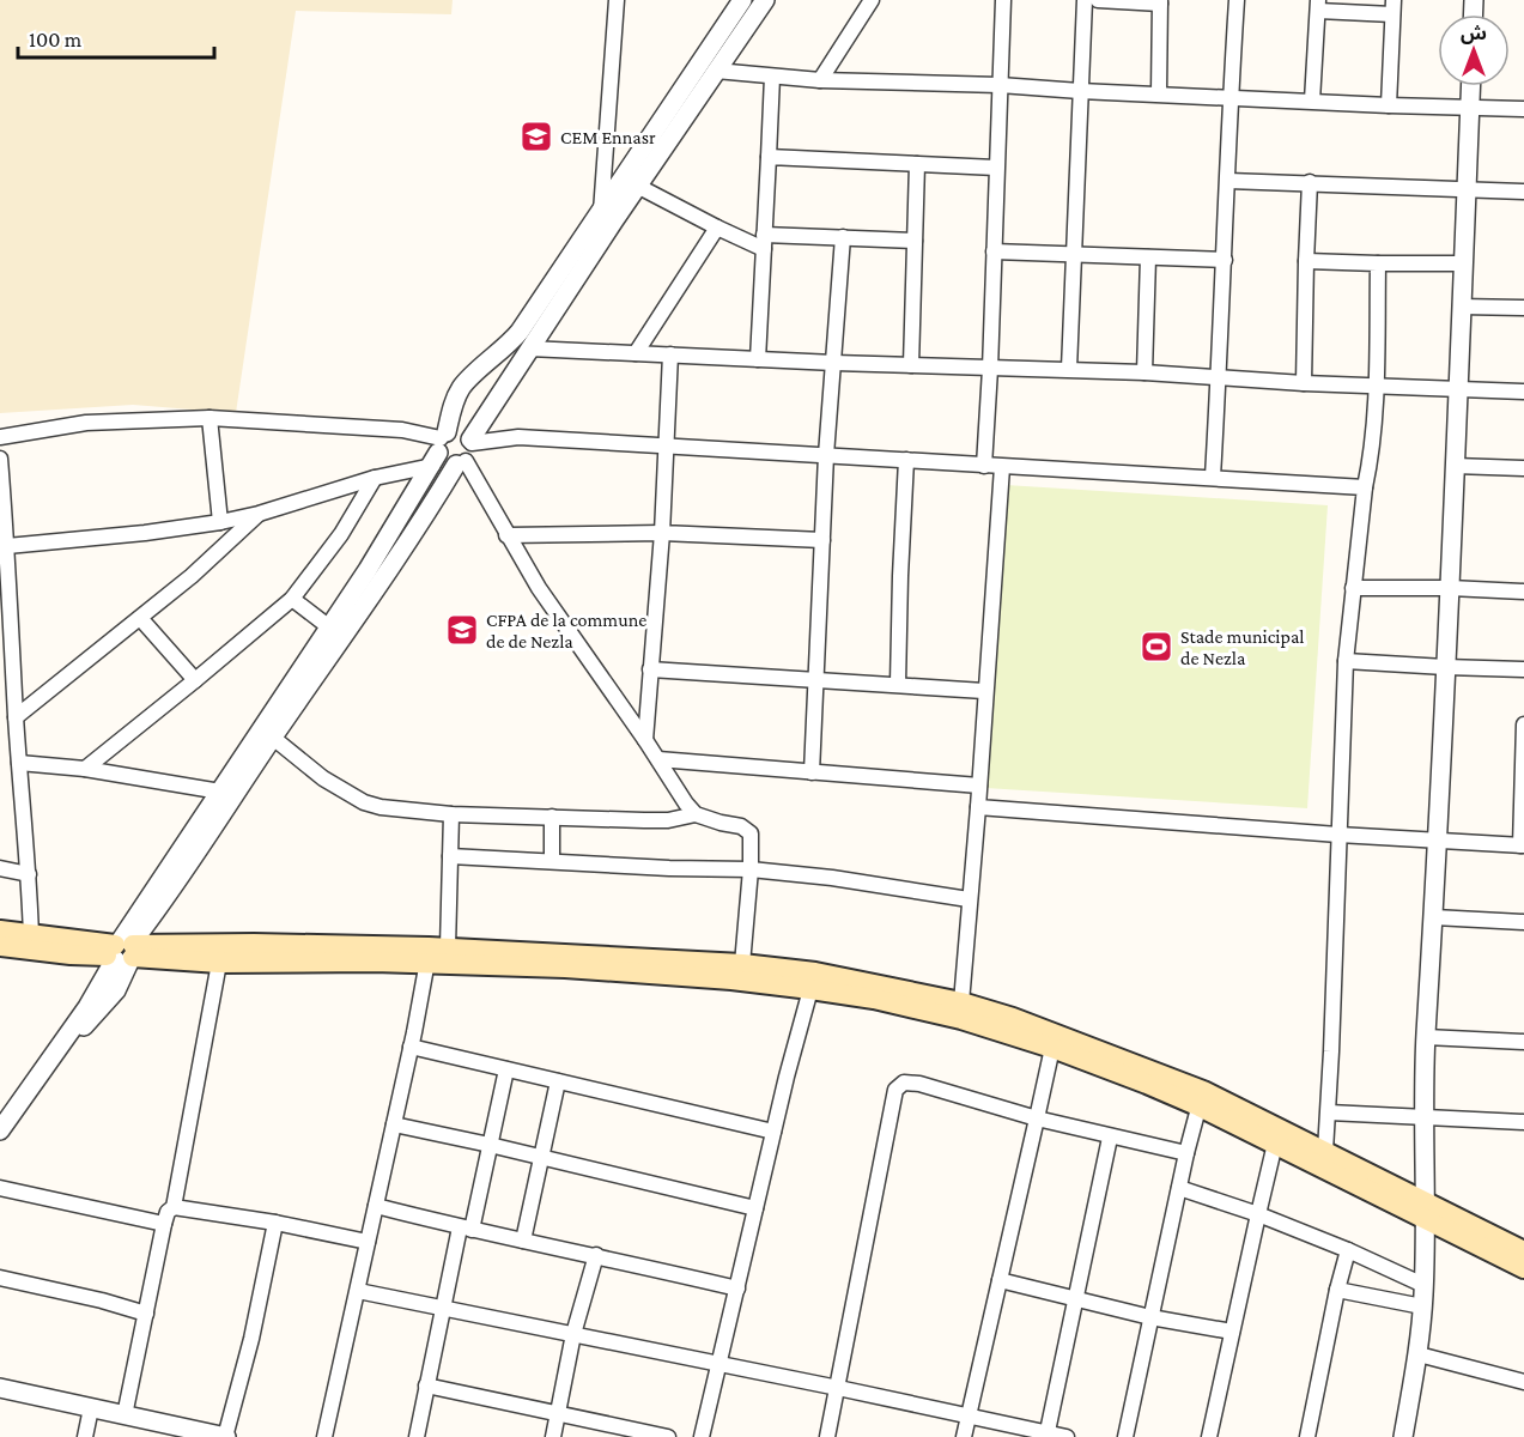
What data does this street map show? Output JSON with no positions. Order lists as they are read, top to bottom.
{
  "places": {
    "school or university": ["CEM Ennasr", "CFPA de la commune de de Nezla"],
    "sports": ["Stade municipal de Nezla"]
  },
  "scale_bar": "100 m",
  "north": "top"
}
